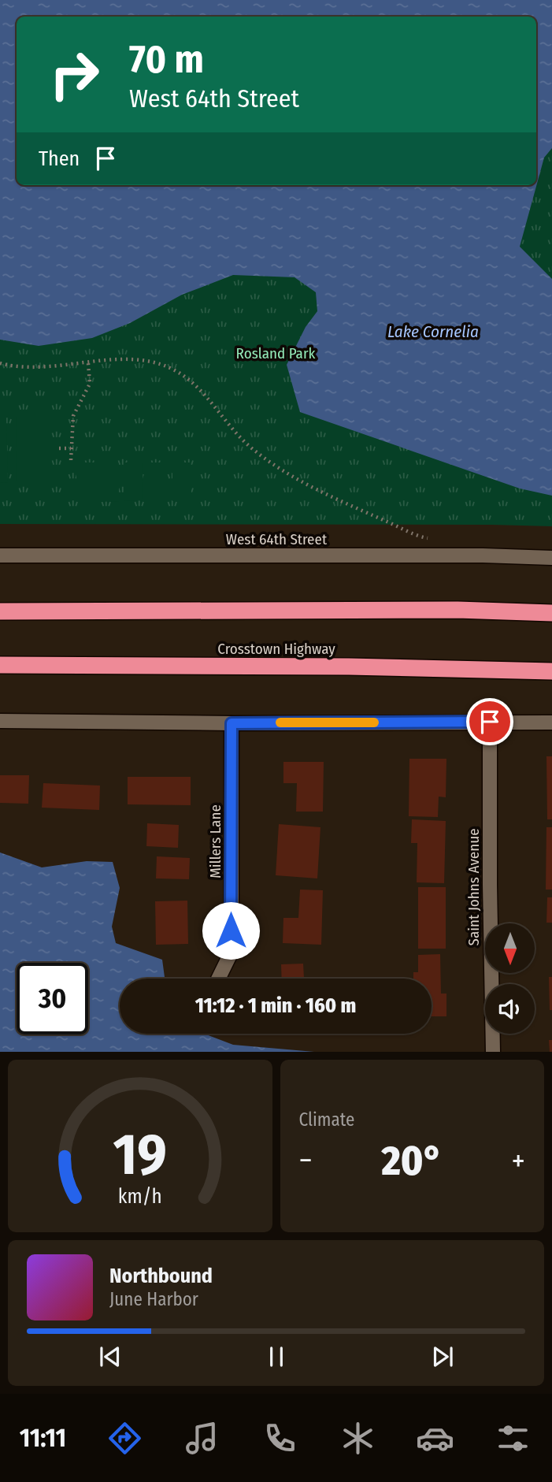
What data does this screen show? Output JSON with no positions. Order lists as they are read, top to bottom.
{
  "streets": {
    "highway": ["Crosstown Highway"],
    "street": ["West 64th Street", "Millers Lane", "Saint Johns Avenue"]
  },
  "water": ["Lake Cornelia"],
  "parks": ["Rosland Park"],
  "north": "bottom",
  "page": {
    "turn": ["70 m", "West 64th Street"],
    "then": "Then",
    "limit": "30",
    "trip": "11:12 · 1 min · 160 m",
    "tile": "Climate",
    "heat": ["−", "20°", "+"],
    "song": ["Northbound", "June Harbor"],
    "tabs": "11:11",
    "gauge": ["19", "km/h"]
  }
}
